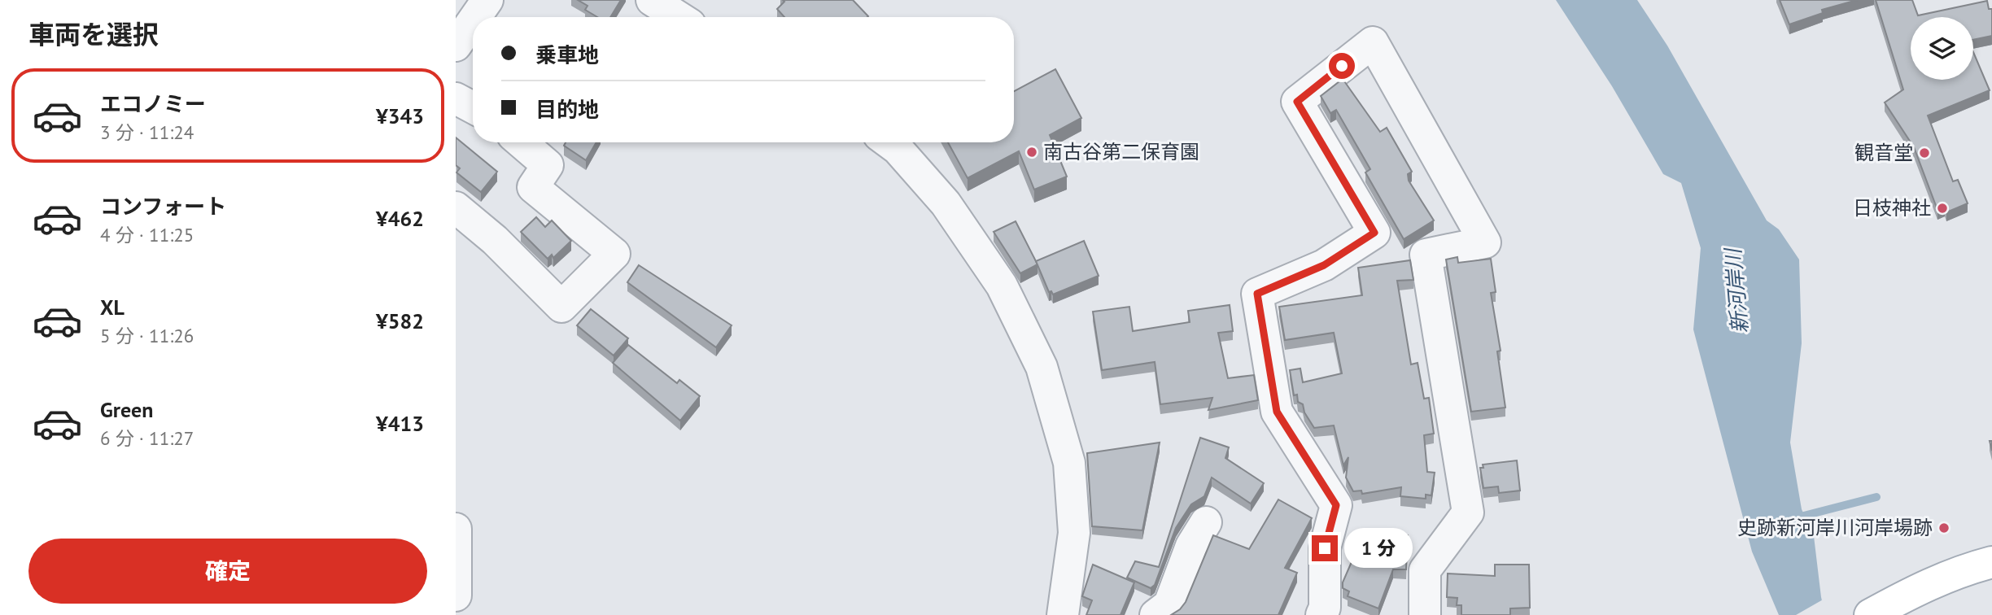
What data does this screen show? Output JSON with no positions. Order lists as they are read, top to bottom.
{
  "water": ["新河岸川"],
  "places": [
    "南古谷第二保育園",
    "観音堂",
    "日枝神社",
    "史跡新河岸川河岸場跡"
  ],
  "page": {
    "heading": "車両を選択",
    "banner": ["乗車地", "目的地"],
    "list": [
      {
        "name": "エコノミー",
        "note": "3 分 · 11:24",
        "value": "¥343"
      },
      {
        "name": "コンフォート",
        "note": "4 分 · 11:25",
        "value": "¥462"
      },
      {
        "name": "XL",
        "note": "5 分 · 11:26",
        "value": "¥582"
      },
      {
        "name": "Green",
        "note": "6 分 · 11:27",
        "value": "¥413"
      }
    ],
    "buttons": "確定",
    "bubble": "1 分"
  }
}
